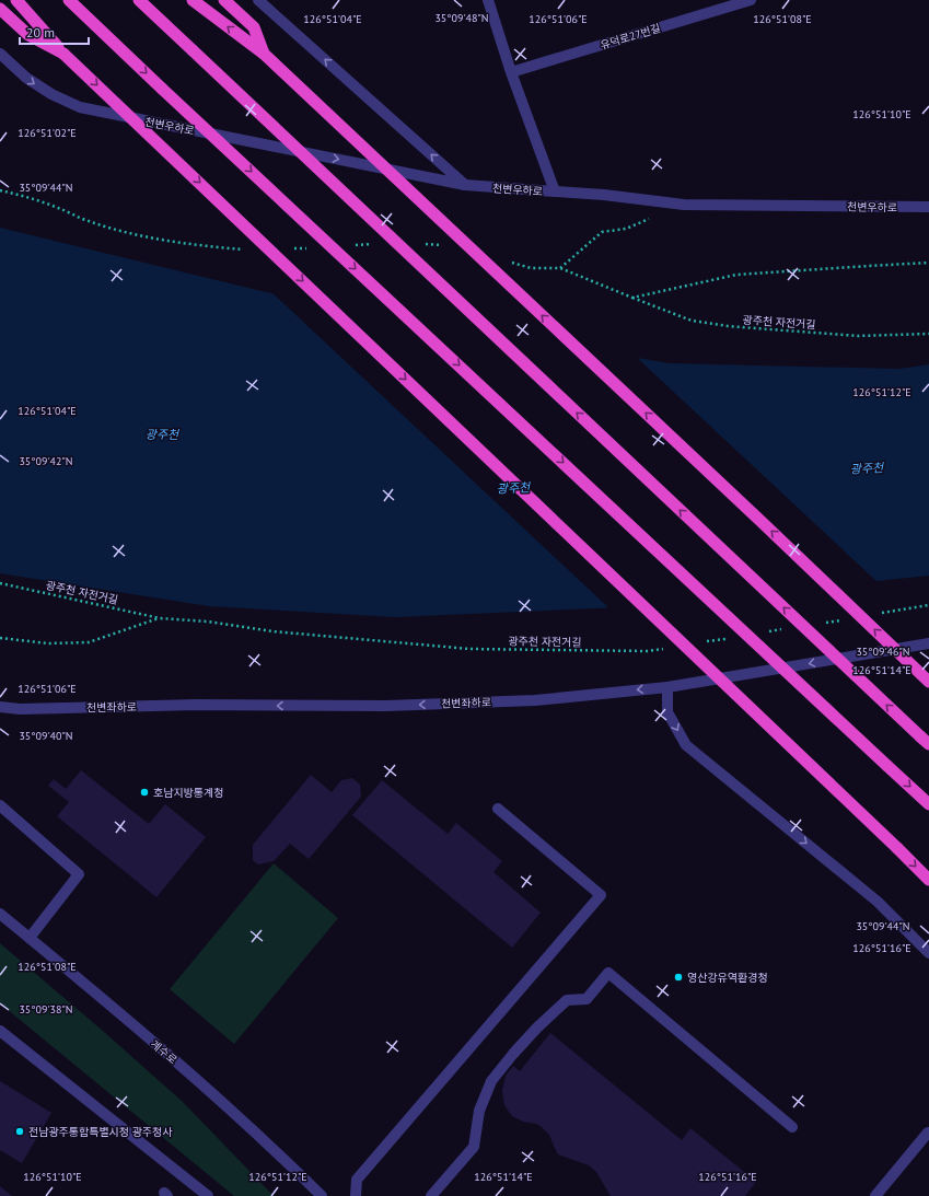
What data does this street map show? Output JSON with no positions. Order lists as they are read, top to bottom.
{
  "streets": {
    "street": [
      "유덕로27번길",
      "천변우하로",
      "천변좌하로",
      "계수로"
    ],
    "path": ["광주천 자전거길"]
  },
  "one_way": ["천변우하로", "천변좌하로"],
  "water": ["광주천"],
  "places": ["호남지방통계청", "영산강유역환경청", "전남광주통합특별시청 광주청사"],
  "scale_bar": "20 m",
  "coordinates": [
    "35°09'48\"N",
    "126°51'06\"E",
    "126°51'08\"E",
    "126°51'04\"E",
    "126°51'10\"E",
    "126°51'02\"E",
    "35°09'44\"N",
    "126°51'12\"E",
    "35°09'42\"N",
    "35°09'46\"N",
    "126°51'14\"E",
    "35°09'40\"N",
    "126°51'16\"E",
    "35°09'38\"N"
  ]
}
